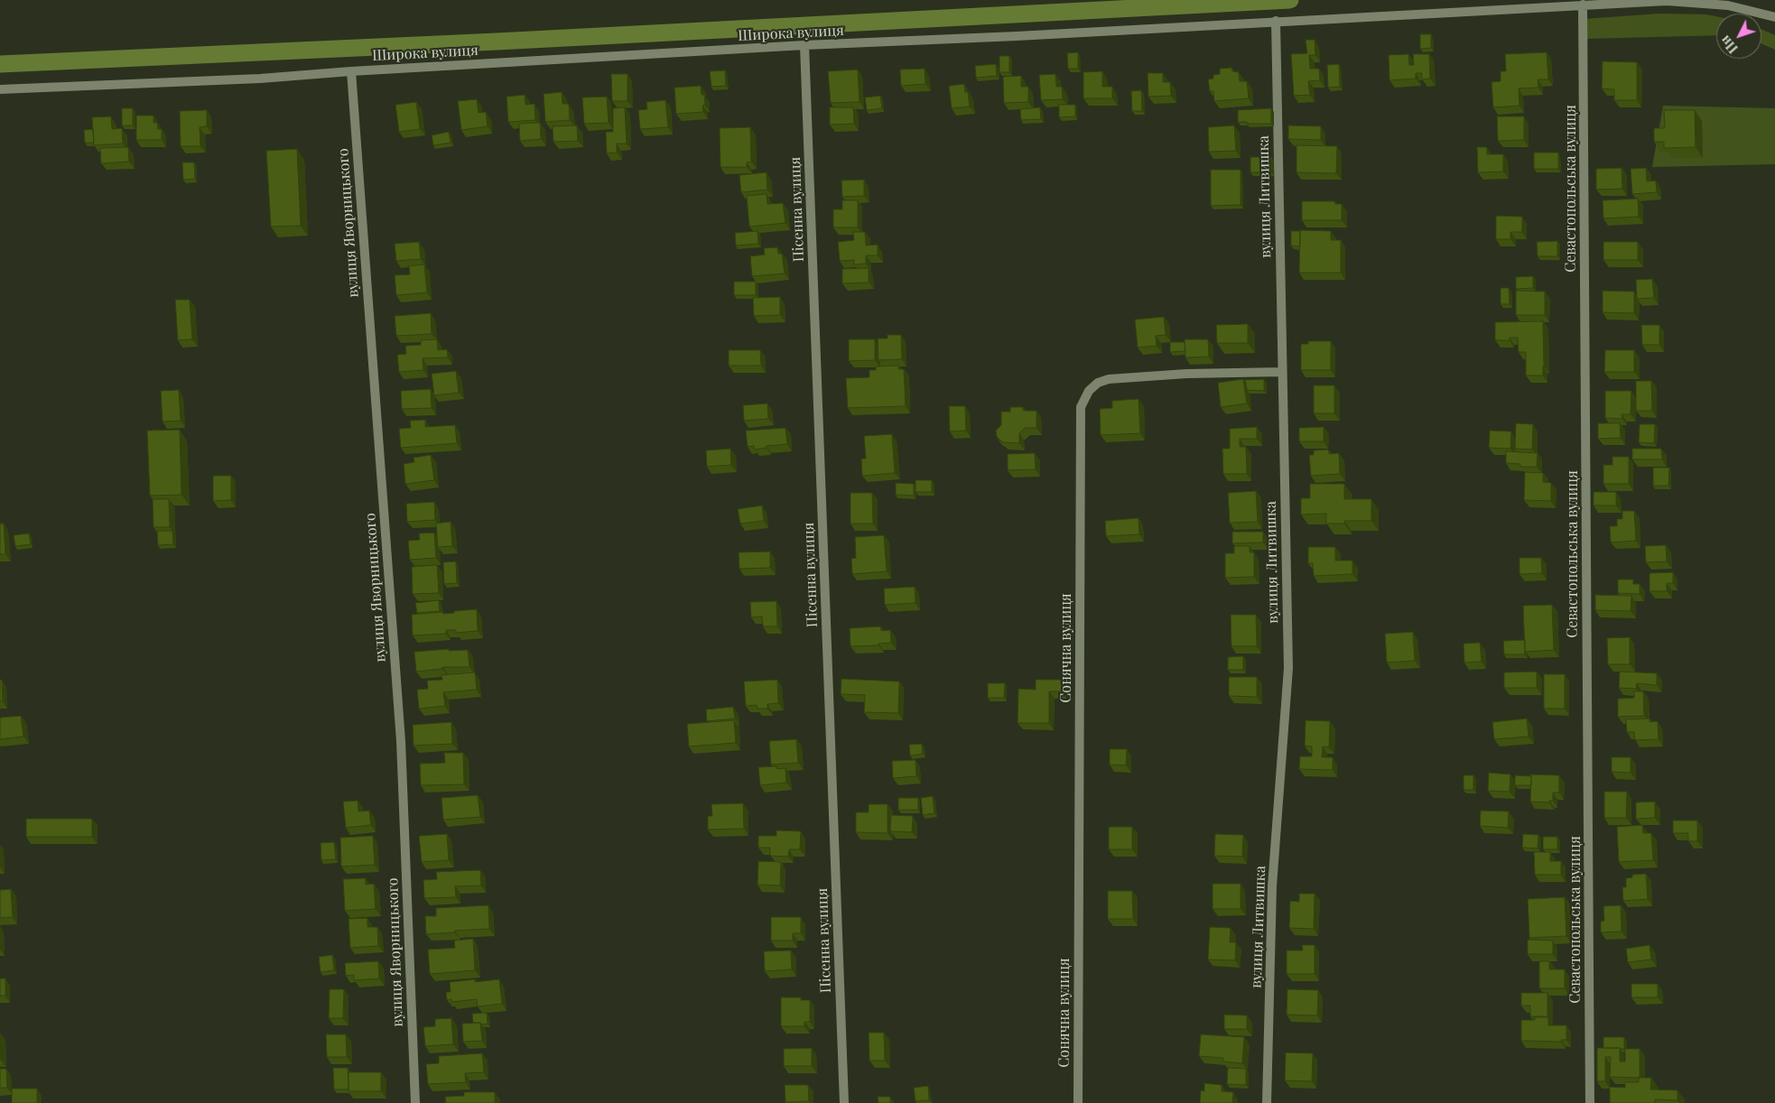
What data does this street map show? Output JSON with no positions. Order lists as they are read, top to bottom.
{
  "streets": {
    "street": [
      "Широка вулиця",
      "Севастопольська вулиця",
      "вулиця Литвишка",
      "Пісенна вулиця",
      "вулиця Яворницького",
      "Сонячна вулиця"
    ]
  },
  "crossings": [
    ["Широка вулиця", "Севастопольська вулиця"],
    ["Широка вулиця", "вулиця Литвишка"],
    ["Широка вулиця", "Пісенна вулиця"],
    ["Широка вулиця", "вулиця Яворницького"],
    ["вулиця Литвишка", "Сонячна вулиця"]
  ],
  "north": "bottom left"
}
